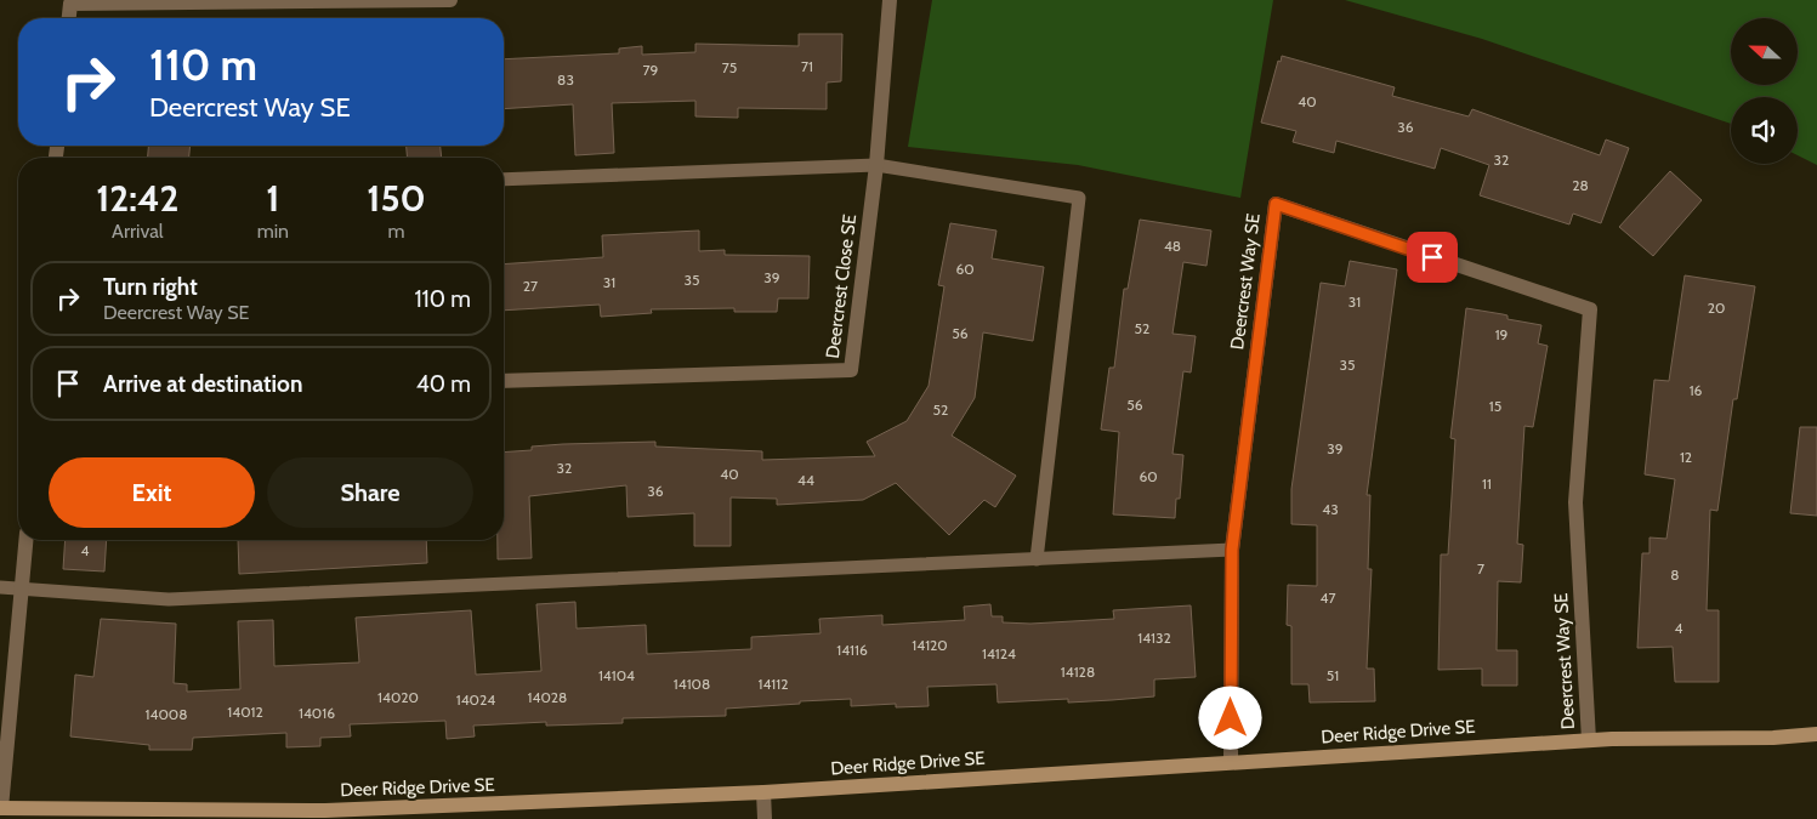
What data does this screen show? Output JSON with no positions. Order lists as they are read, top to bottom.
{
  "streets": {
    "street": ["Deercrest Way SE", "Deercrest Close SE", "Deer Ridge Drive SE"]
  },
  "crossings": [
    ["Deercrest Way SE", "Deer Ridge Drive SE"]
  ],
  "house_numbers": [
    "71",
    "75",
    "79",
    "83",
    "40",
    "36",
    "32",
    "28",
    "48",
    "60",
    "39",
    "35",
    "31",
    "27",
    "31",
    "20",
    "52",
    "56",
    "19",
    "35",
    "16",
    "56",
    "15",
    "52",
    "39",
    "12",
    "32",
    "40",
    "60",
    "44",
    "11",
    "36",
    "43",
    "4",
    "7",
    "8",
    "47",
    "4",
    "14132",
    "14120",
    "14116",
    "14124",
    "14128",
    "14104",
    "51",
    "14108",
    "14112",
    "14020",
    "14028",
    "14024",
    "14012",
    "14016",
    "14008"
  ],
  "north": "left",
  "page": {
    "turn": ["110 m", "Deercrest Way SE"],
    "eta": [
      "12:42",
      "Arrival",
      "1",
      "min",
      "150",
      "m"
    ],
    "list": [
      {
        "name": "Turn right",
        "note": "Deercrest Way SE",
        "value": "110 m"
      },
      {
        "name": "Arrive at destination",
        "value": "40 m"
      }
    ],
    "buttons": ["Exit", "Share"]
  }
}
